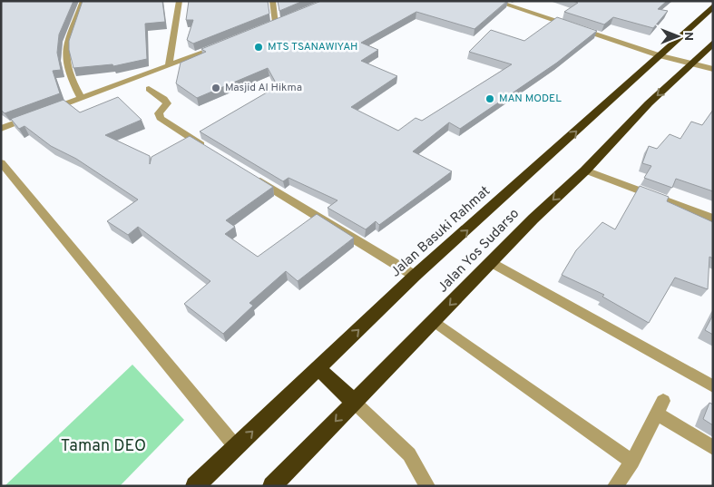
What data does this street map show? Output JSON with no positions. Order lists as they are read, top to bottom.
{
  "streets": {
    "highway": ["Jalan Basuki Rahmat", "Jalan Yos Sudarso"]
  },
  "one_way": ["Jalan Basuki Rahmat", "Jalan Yos Sudarso"],
  "parks": ["Taman DEO"],
  "places": ["MTS TSANAWIYAH", "Masjid Al Hikma", "MAN MODEL"],
  "north": "right"
}
